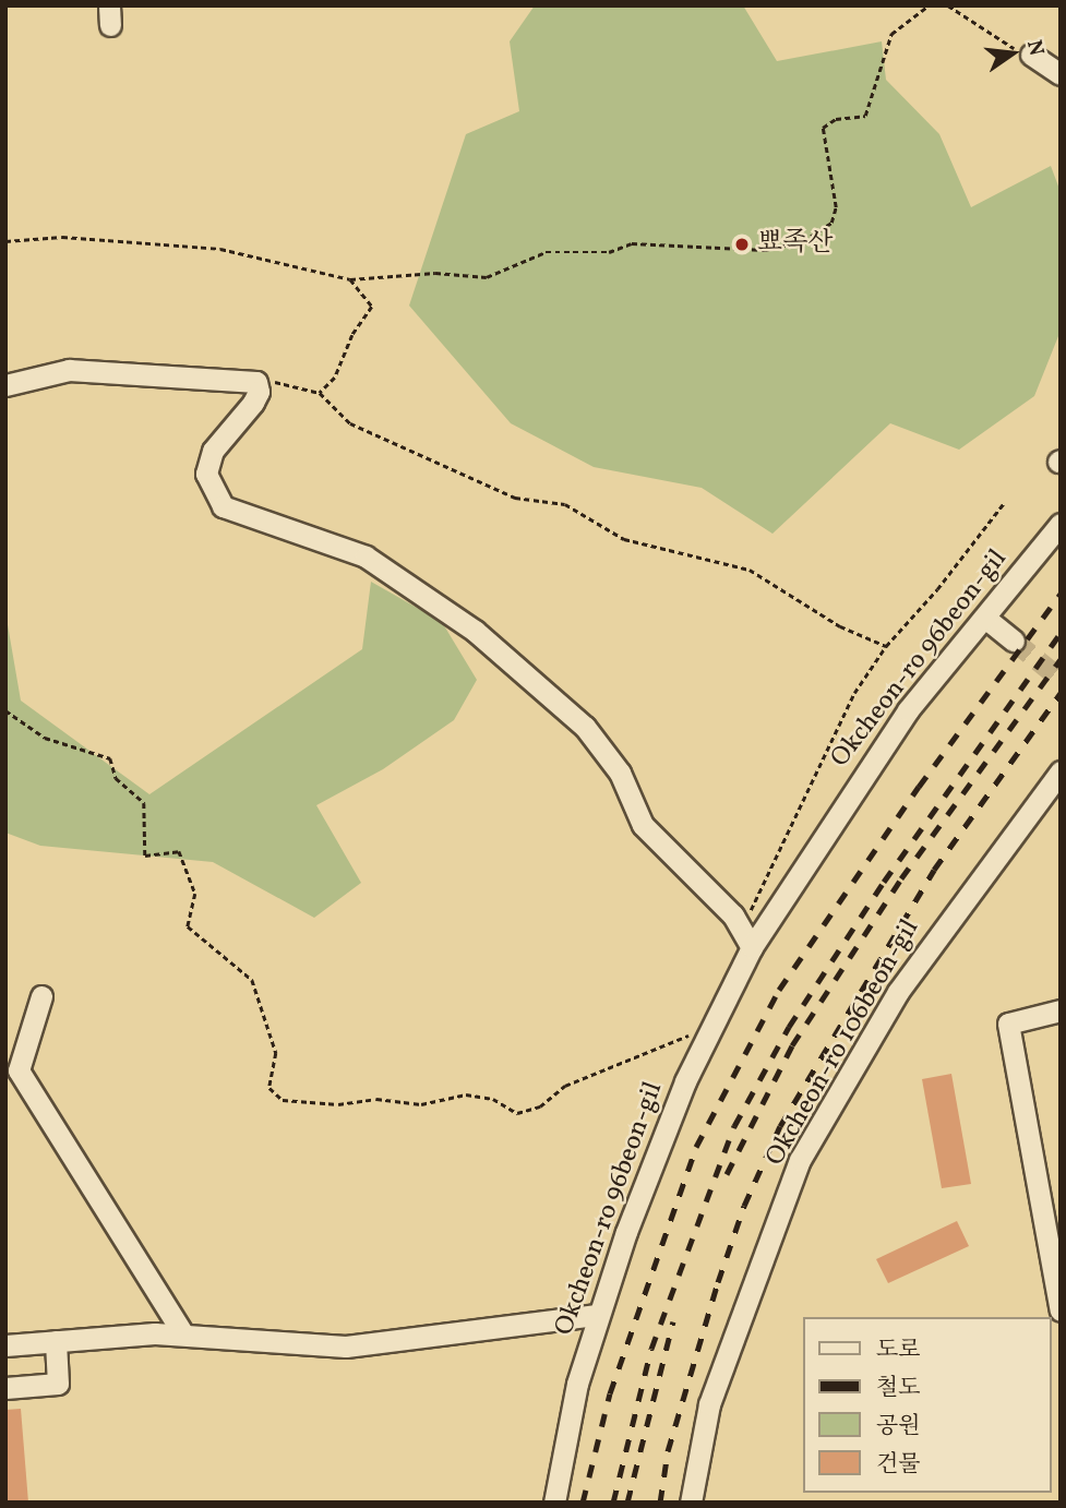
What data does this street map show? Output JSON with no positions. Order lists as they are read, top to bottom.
{
  "streets": {
    "street": ["Okcheon-ro 96beon-gil", "Okcheon-ro 106beon-gil"]
  },
  "places": ["뾰족산"],
  "legend": [
    "도로",
    "철도",
    "공원",
    "건물"
  ],
  "north": "right"
}
